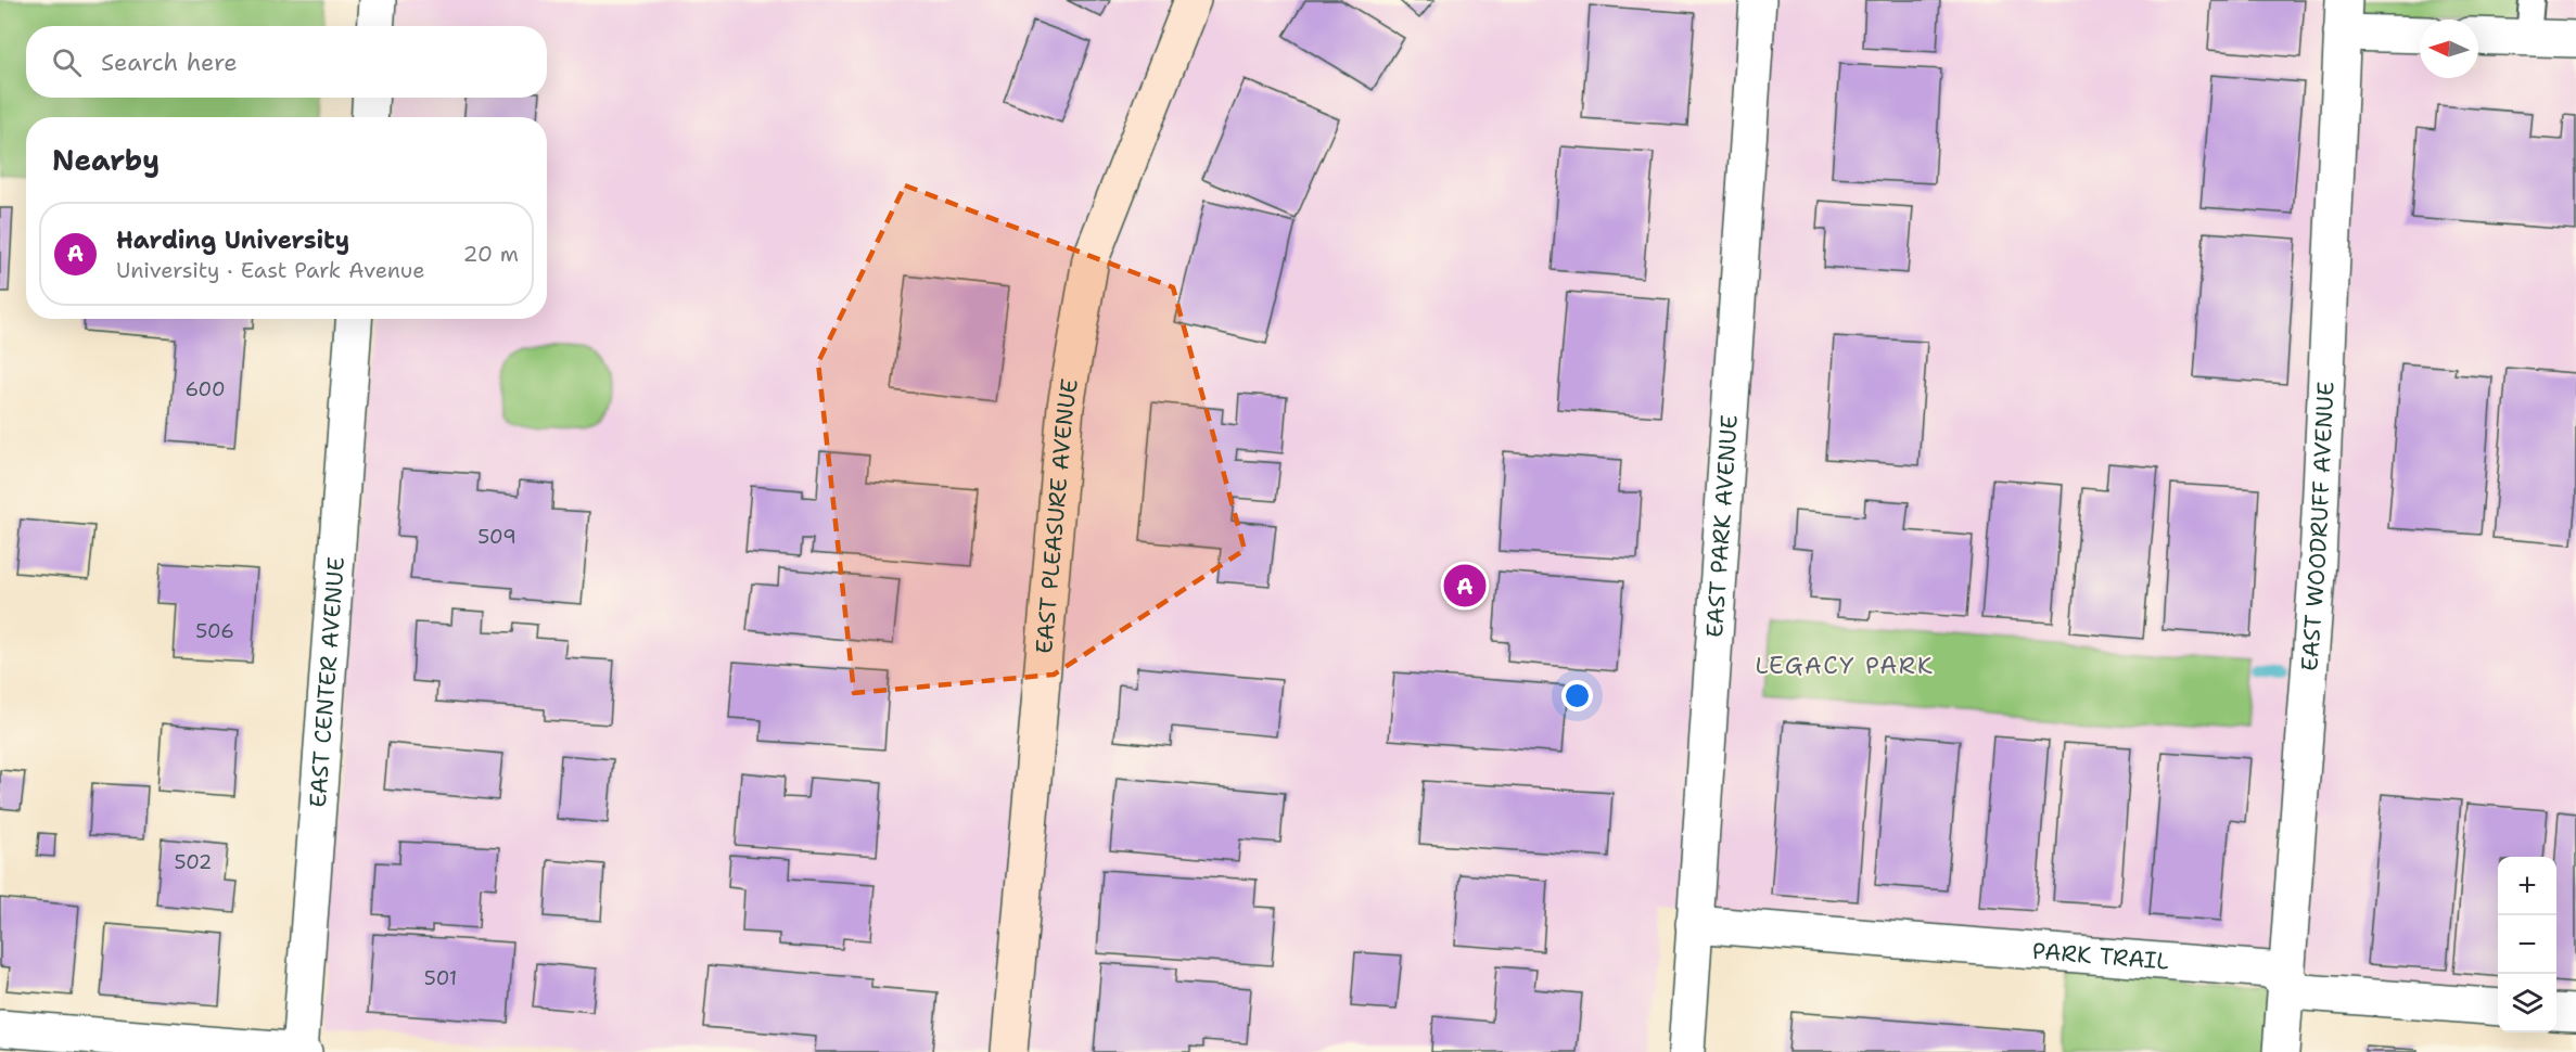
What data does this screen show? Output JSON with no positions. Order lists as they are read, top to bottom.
{
  "streets": {
    "street": [
      "EAST PLEASURE AVENUE",
      "EAST PARK AVENUE",
      "EAST WOODRUFF AVENUE",
      "EAST CENTER AVENUE",
      "PARK TRAIL"
    ]
  },
  "crossings": [
    ["EAST PARK AVENUE", "PARK TRAIL"],
    ["EAST WOODRUFF AVENUE", "PARK TRAIL"]
  ],
  "districts": ["LEGACY PARK"],
  "house_numbers": [
    "600",
    "509",
    "506",
    "502",
    "501"
  ],
  "north": "left",
  "page": {
    "search": "Search here",
    "heading": "Nearby",
    "list": [
      {
        "mark": "A",
        "name": "Harding University",
        "note": "University · East Park Avenue",
        "value": "20 m"
      }
    ],
    "pins": "A",
    "map_buttons": ["+", "−"]
  }
}
